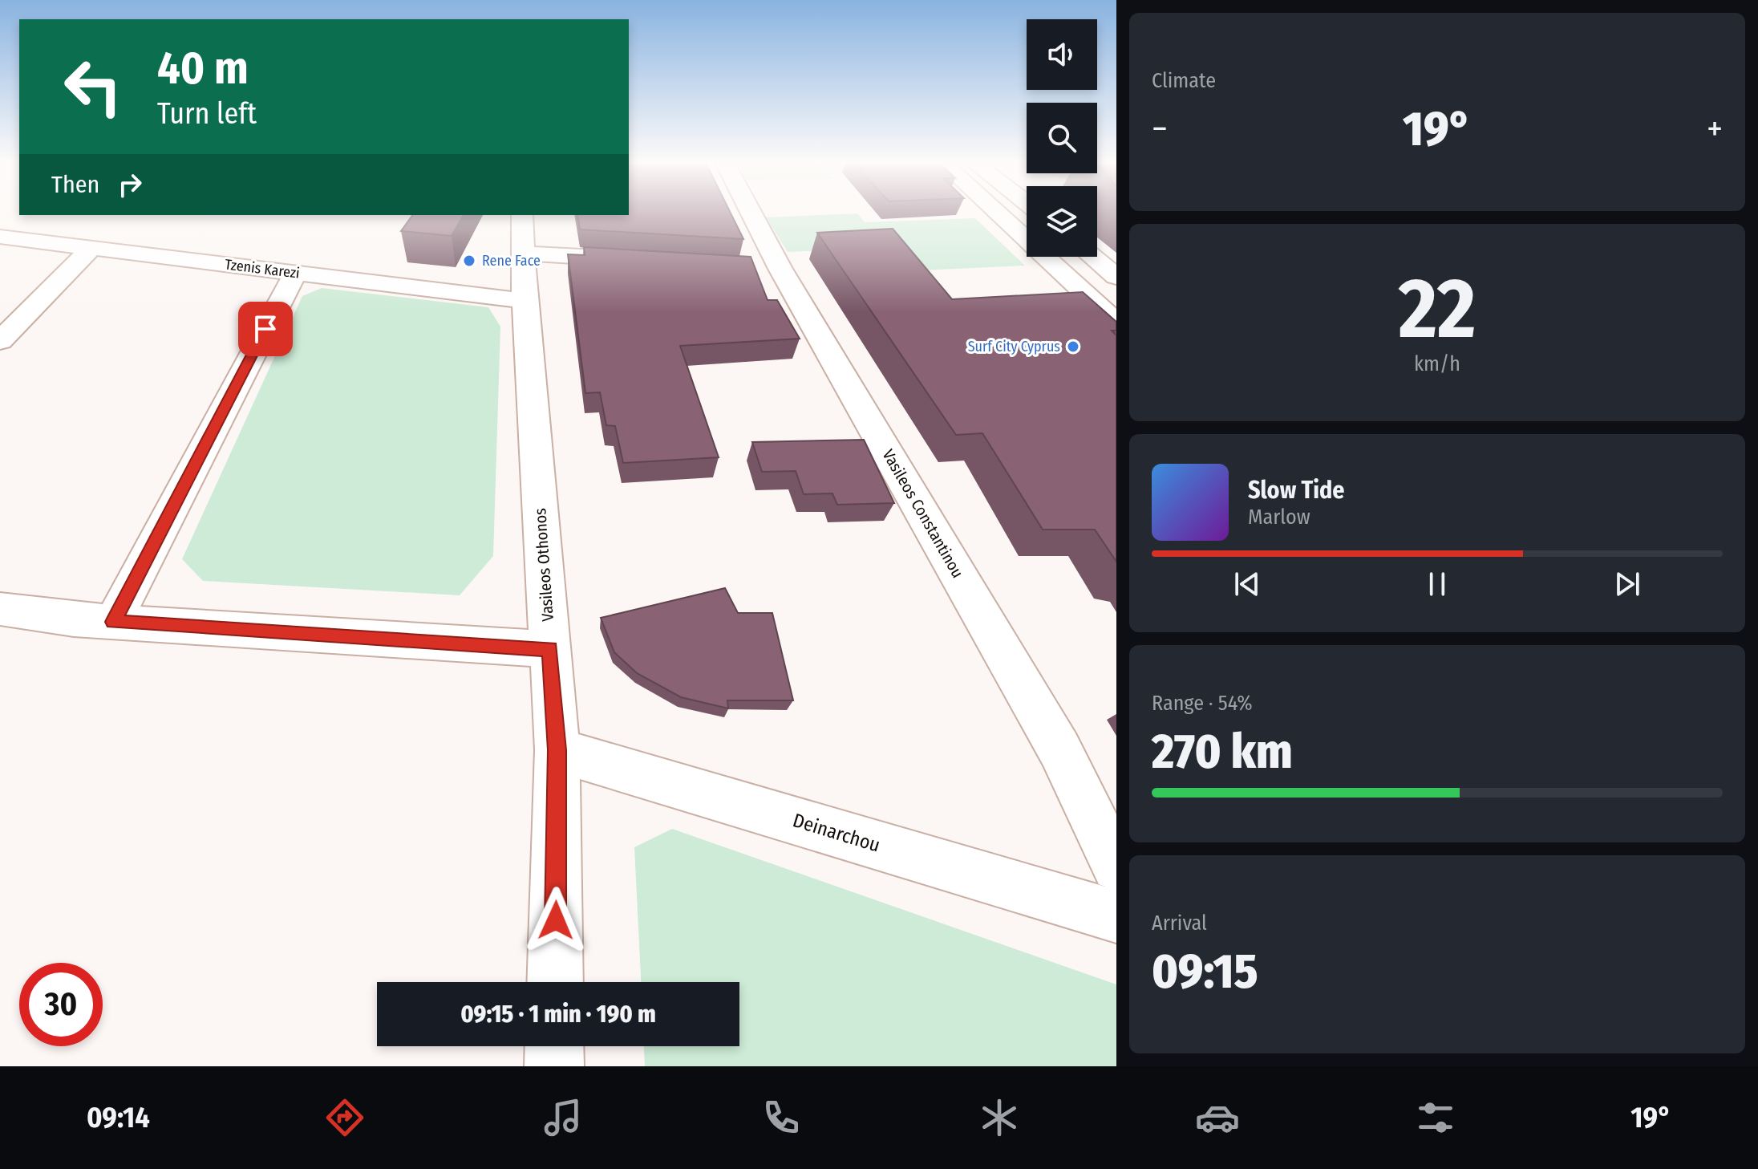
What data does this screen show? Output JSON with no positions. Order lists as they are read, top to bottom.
{
  "streets": {
    "street": [
      "Tzenis Karezi",
      "Vasileos Constantinou",
      "Vasileos Othonos",
      "Deinarchou"
    ]
  },
  "crossings": [
    ["Tzenis Karezi", "Vasileos Othonos"],
    ["Vasileos Othonos", "Deinarchou"]
  ],
  "places": ["Rene Face", "Surf City Cyprus"],
  "page": {
    "tile": [
      "Climate",
      ["22", "km/h"],
      ["Range · 54%", "270 km"],
      ["Arrival", "09:15"]
    ],
    "turn": ["40 m", "Turn left"],
    "heat": ["−", "19°", "+"],
    "then": "Then",
    "song": ["Slow Tide", "Marlow"],
    "limit": "30",
    "trip": "09:15 · 1 min · 190 m",
    "tabs": ["09:14", "19°"]
  }
}
